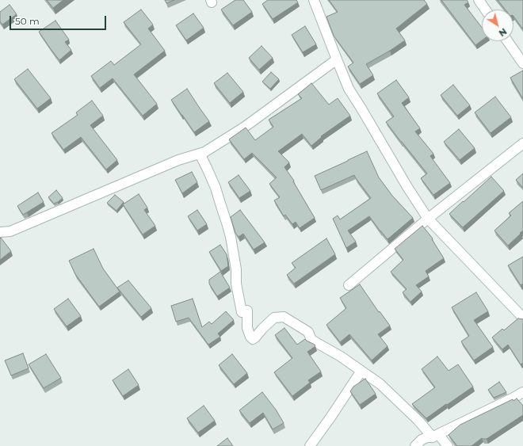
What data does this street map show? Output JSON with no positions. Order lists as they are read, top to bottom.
{
  "scale_bar": "50 m",
  "north": "bottom right"
}
